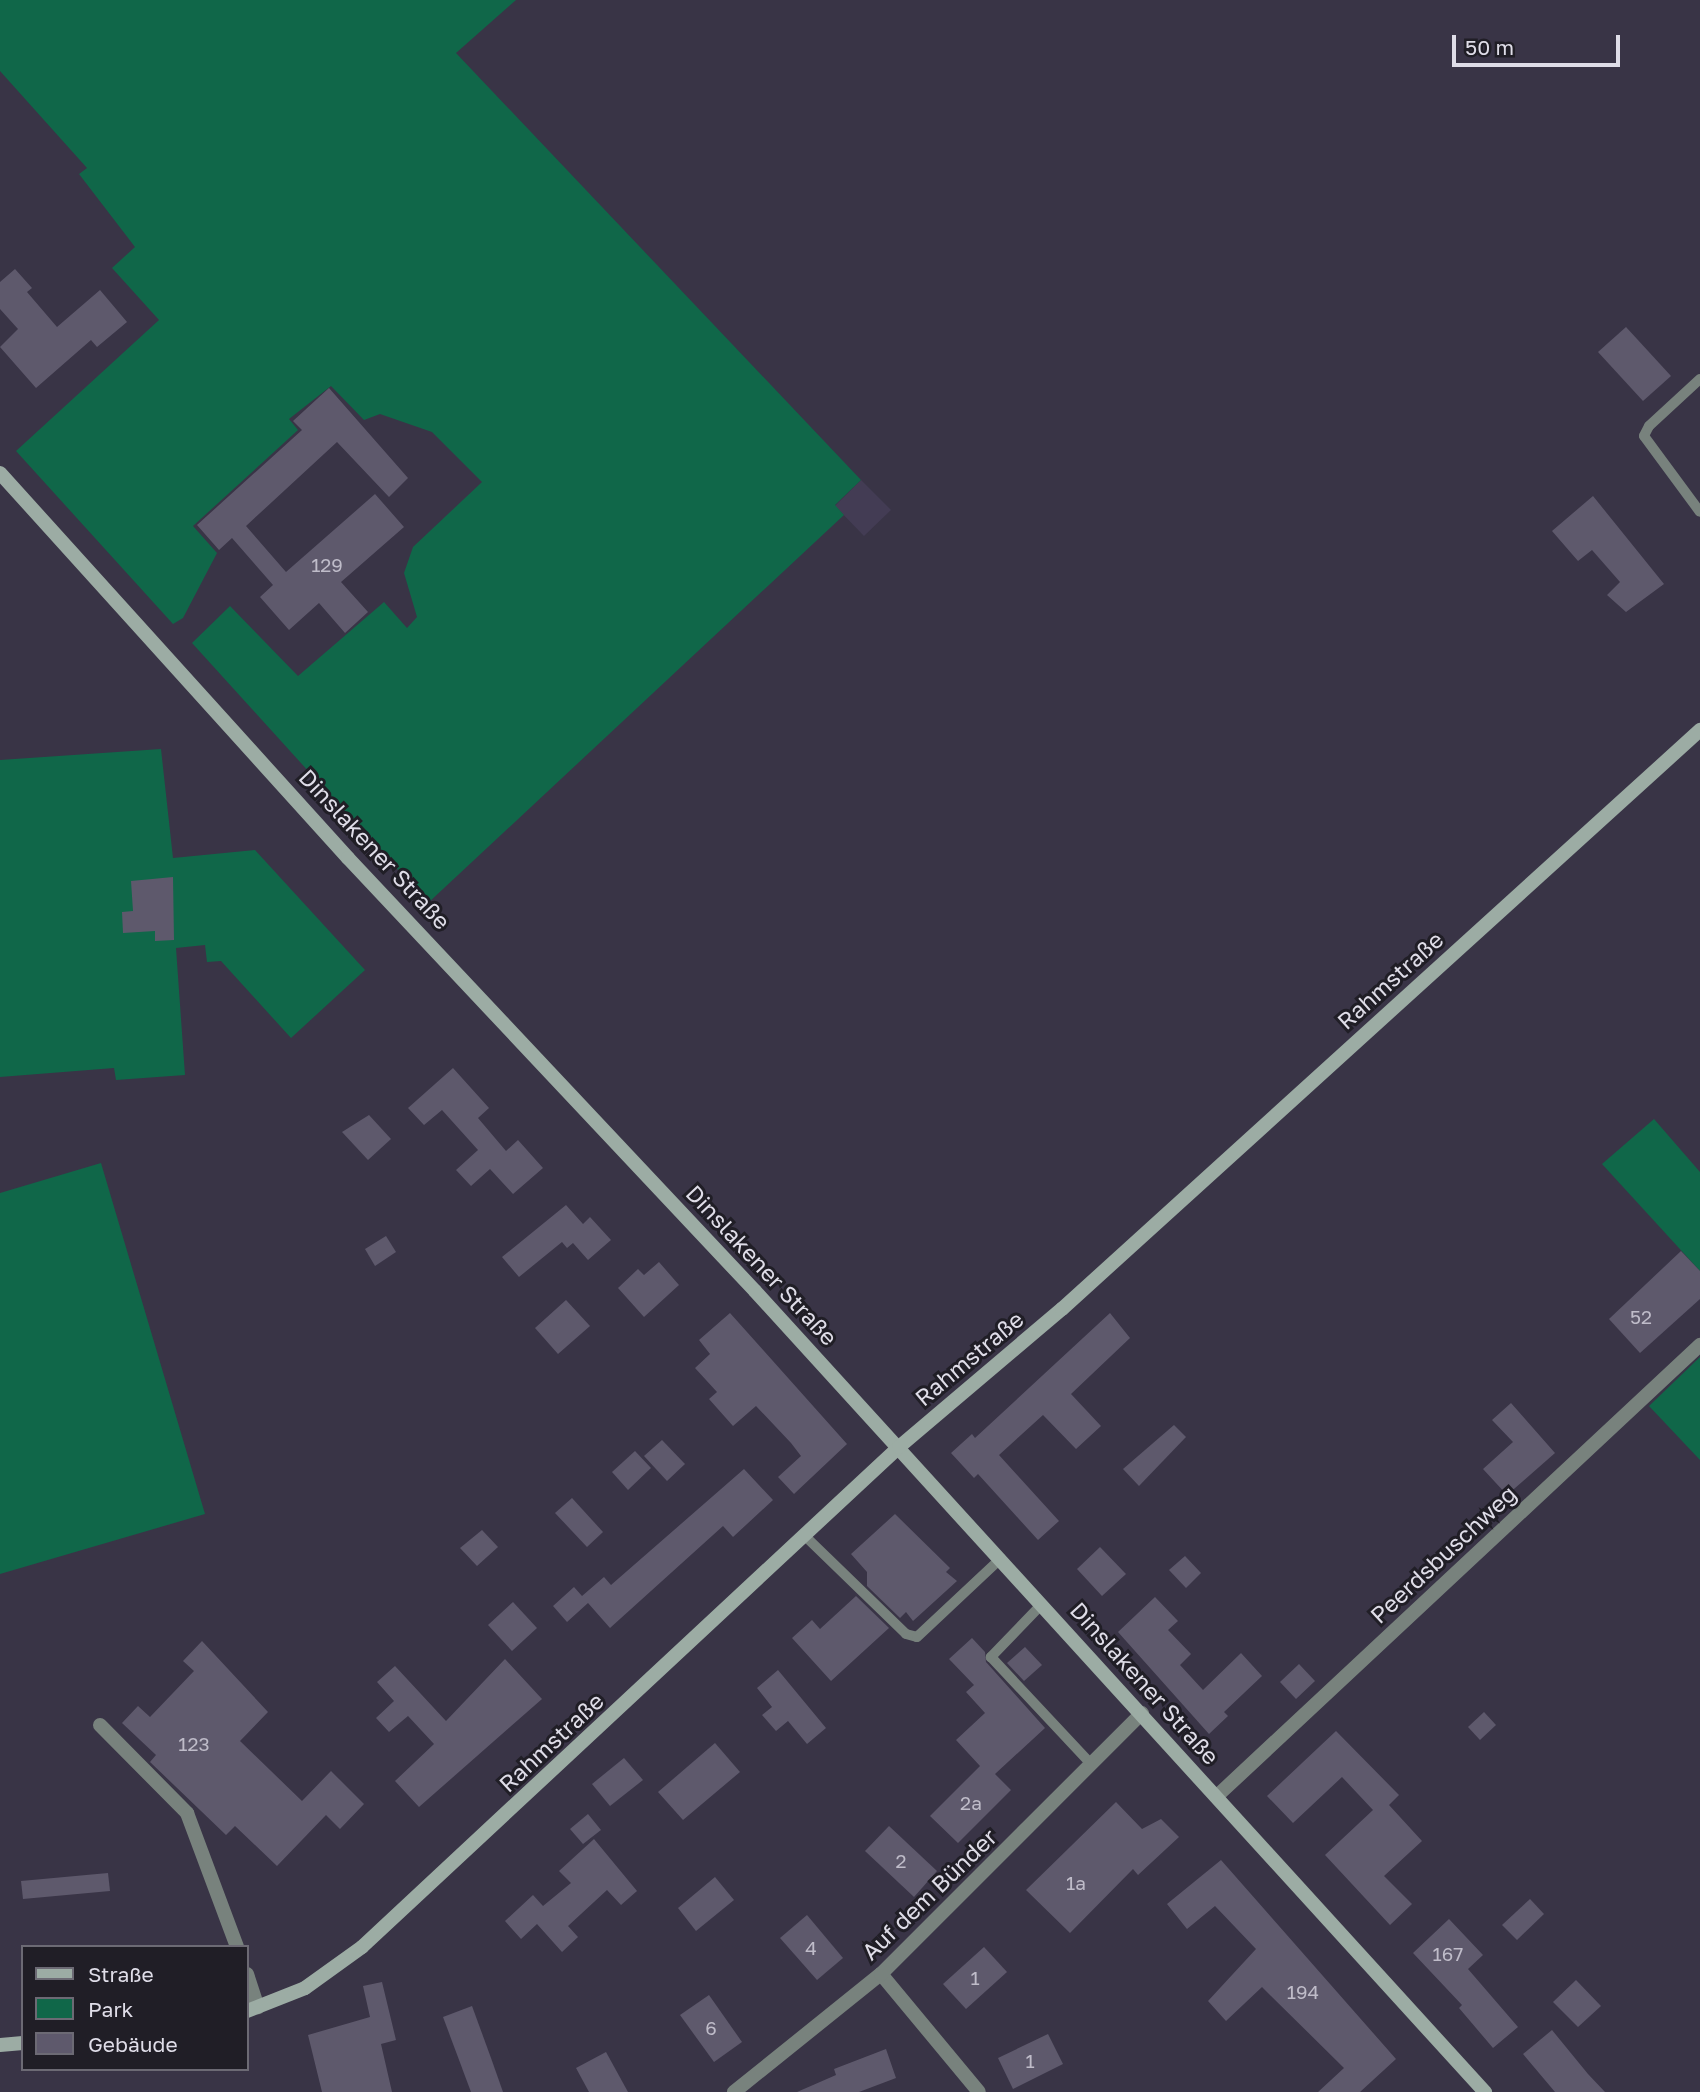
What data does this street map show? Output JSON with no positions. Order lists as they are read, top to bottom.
{
  "streets": {
    "main road": ["Dinslakener Straße", "Rahmstraße"],
    "street": ["Peerdsbuschweg", "Auf dem Bünder"]
  },
  "crossings": [
    ["Dinslakener Straße", "Rahmstraße"],
    ["Dinslakener Straße", "Peerdsbuschweg"],
    ["Dinslakener Straße", "Auf dem Bünder"]
  ],
  "house_numbers": [
    "129",
    "52",
    "123",
    "2a",
    "2",
    "1a",
    "4",
    "167",
    "1",
    "194",
    "6",
    "1"
  ],
  "legend": ["Straße", "Park", "Gebäude"],
  "scale_bar": "50 m"
}
